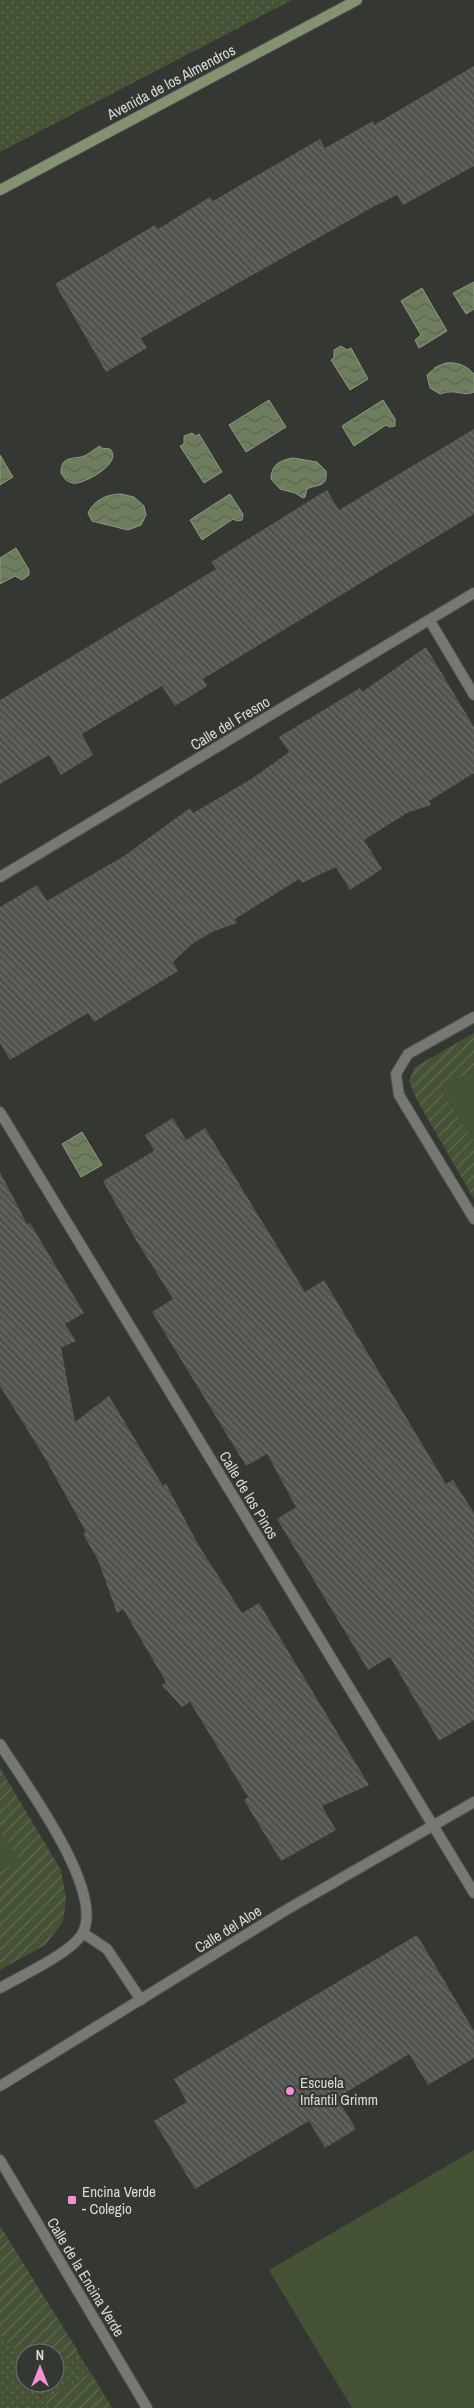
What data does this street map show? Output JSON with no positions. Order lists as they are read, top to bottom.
{
  "streets": {
    "street": [
      "Avenida de los Almendros",
      "Calle del Fresno",
      "Calle de los Pinos",
      "Calle del Aloe",
      "Calle de la Encina Verde"
    ]
  },
  "crossings": [
    ["Calle de los Pinos", "Calle del Aloe"]
  ],
  "places": {
    "other": ["Escuela Infantil Grimm"],
    "transit": ["Encina Verde - Colegio"]
  },
  "north": "top"
}
